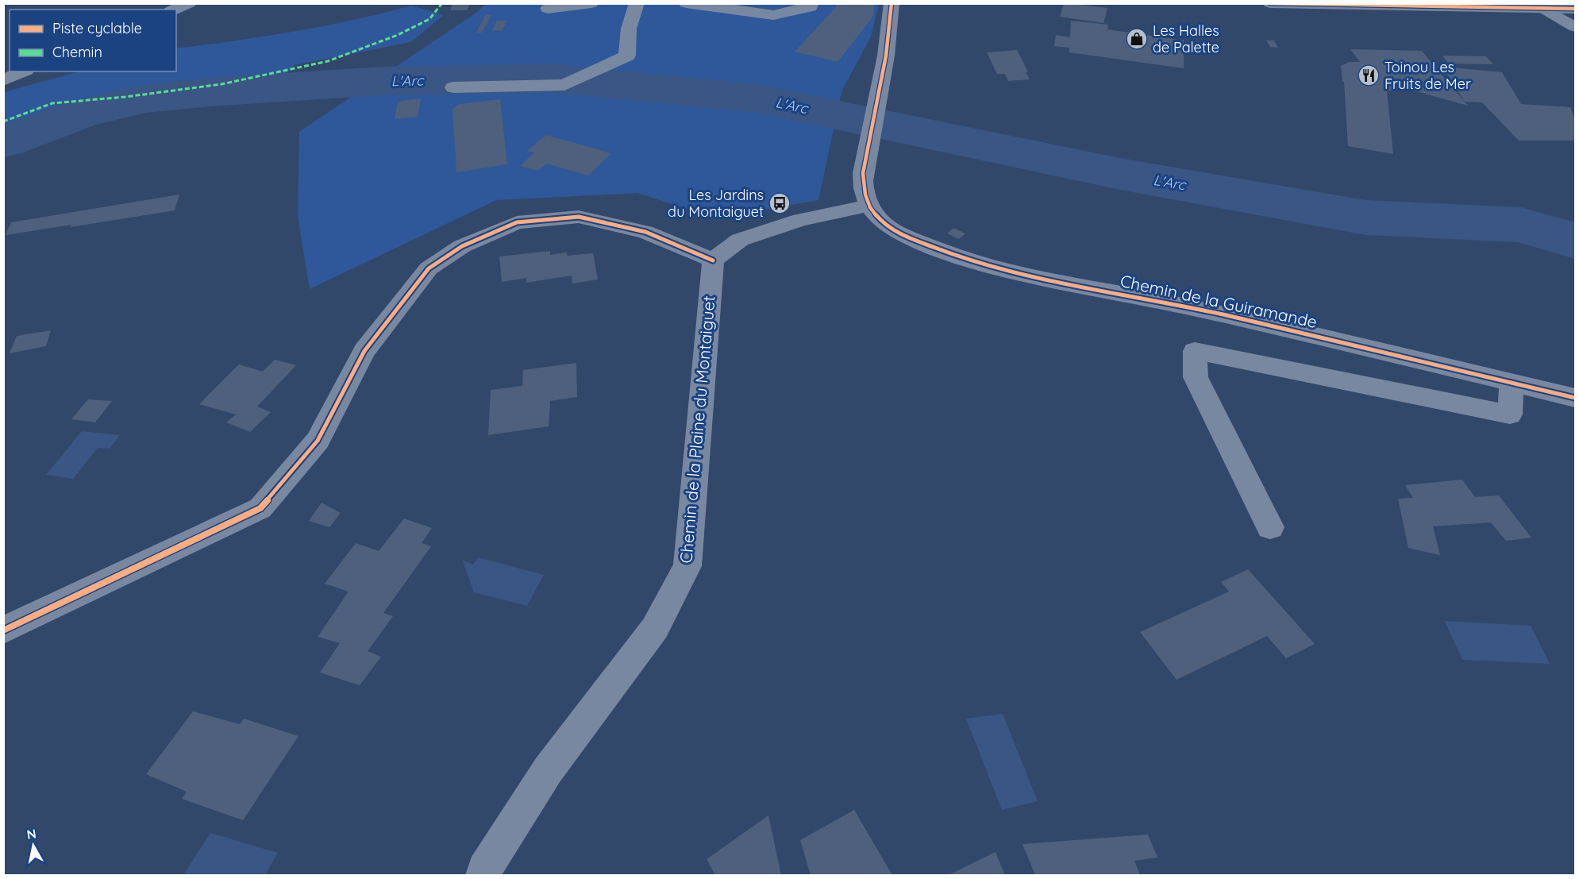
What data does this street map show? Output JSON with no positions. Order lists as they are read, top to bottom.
{
  "streets": {
    "street": ["Chemin de la Guiramande", "Chemin de la Plaine du Montaiguet"]
  },
  "water": ["L'Arc"],
  "places": {
    "shop": ["Les Halles de Palette"],
    "restaurant": ["Toinou Les Fruits de Mer"],
    "bus stop": ["Les Jardins du Montaiguet"]
  },
  "legend": ["Piste cyclable", "Chemin"],
  "north": "top"
}
